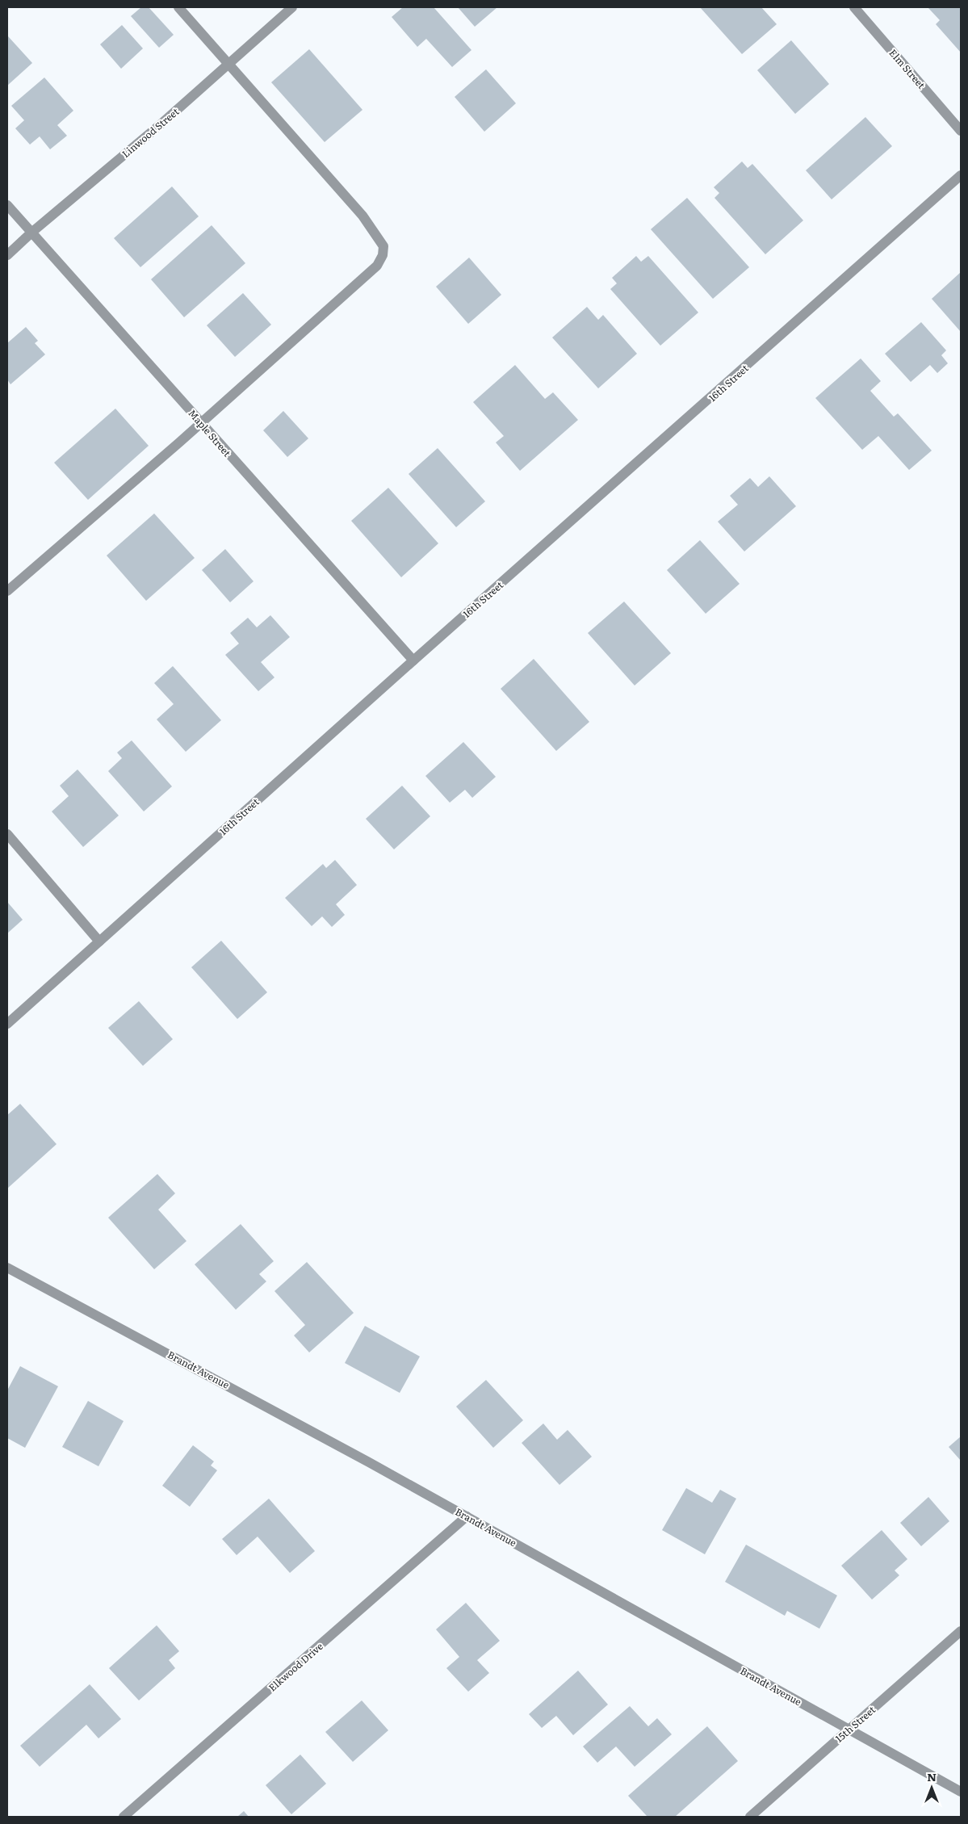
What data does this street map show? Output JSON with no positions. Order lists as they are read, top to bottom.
{
  "streets": {
    "street": [
      "Elm Street",
      "Linwood Street",
      "16th Street",
      "Maple Street",
      "Brandt Avenue",
      "Elkwood Drive",
      "15th Street"
    ]
  },
  "crossings": [
    ["Linwood Street", "Maple Street"],
    ["16th Street", "Maple Street"],
    ["Brandt Avenue", "Elkwood Drive"],
    ["Brandt Avenue", "15th Street"]
  ],
  "north": "top"
}
